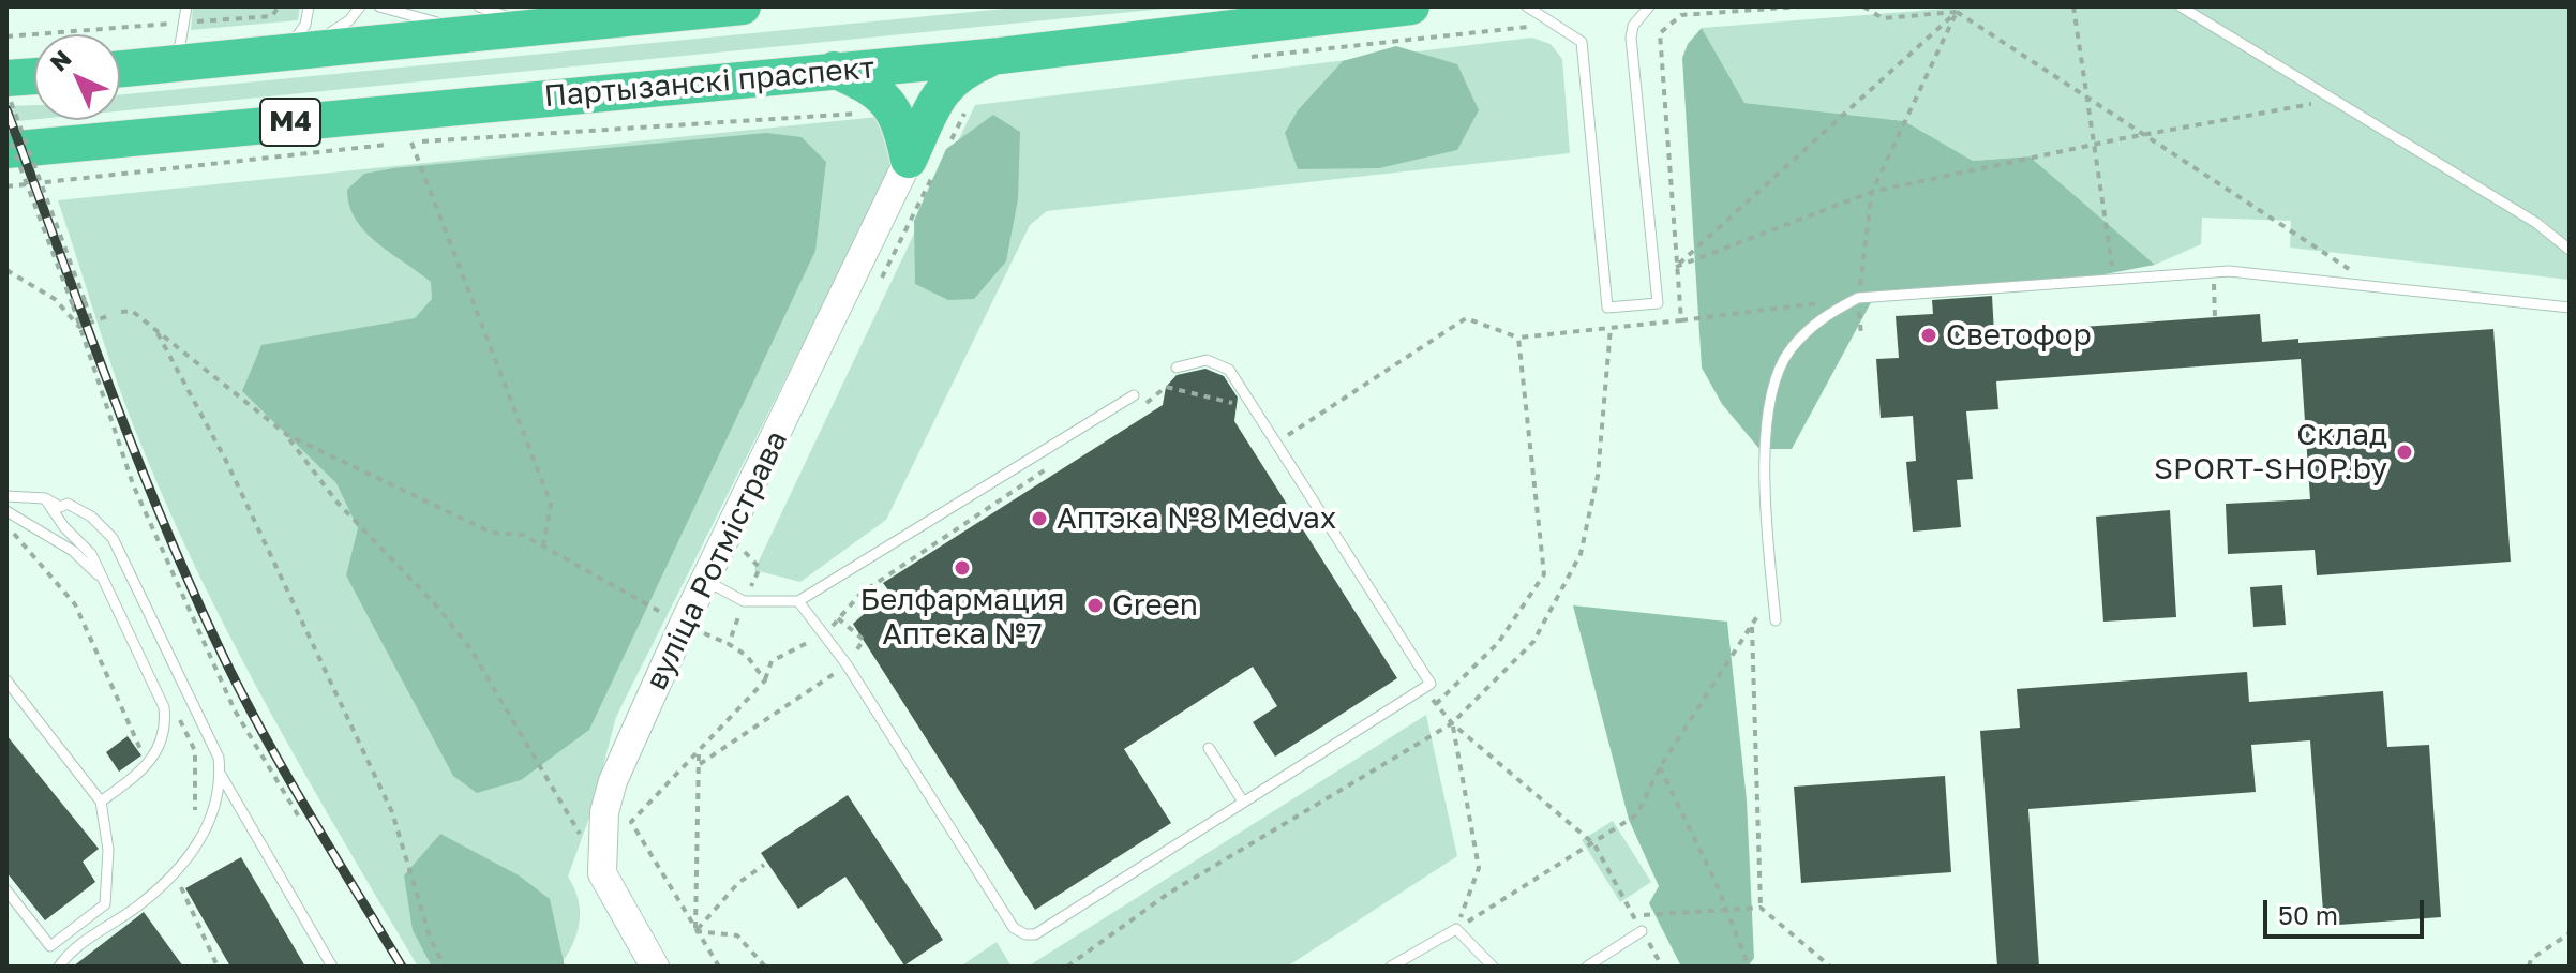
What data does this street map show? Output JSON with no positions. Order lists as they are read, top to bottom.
{
  "streets": {
    "highway": ["Партызанскі праспект", "М4"],
    "street": ["вуліца Ротмістрава"]
  },
  "places": [
    "Светофор",
    "Склад SPORT-SHOP.by",
    "Аптэка №8 Medvax",
    "Белфармация Аптека №7",
    "Green"
  ],
  "scale_bar": "50 m",
  "north": "top left"
}
